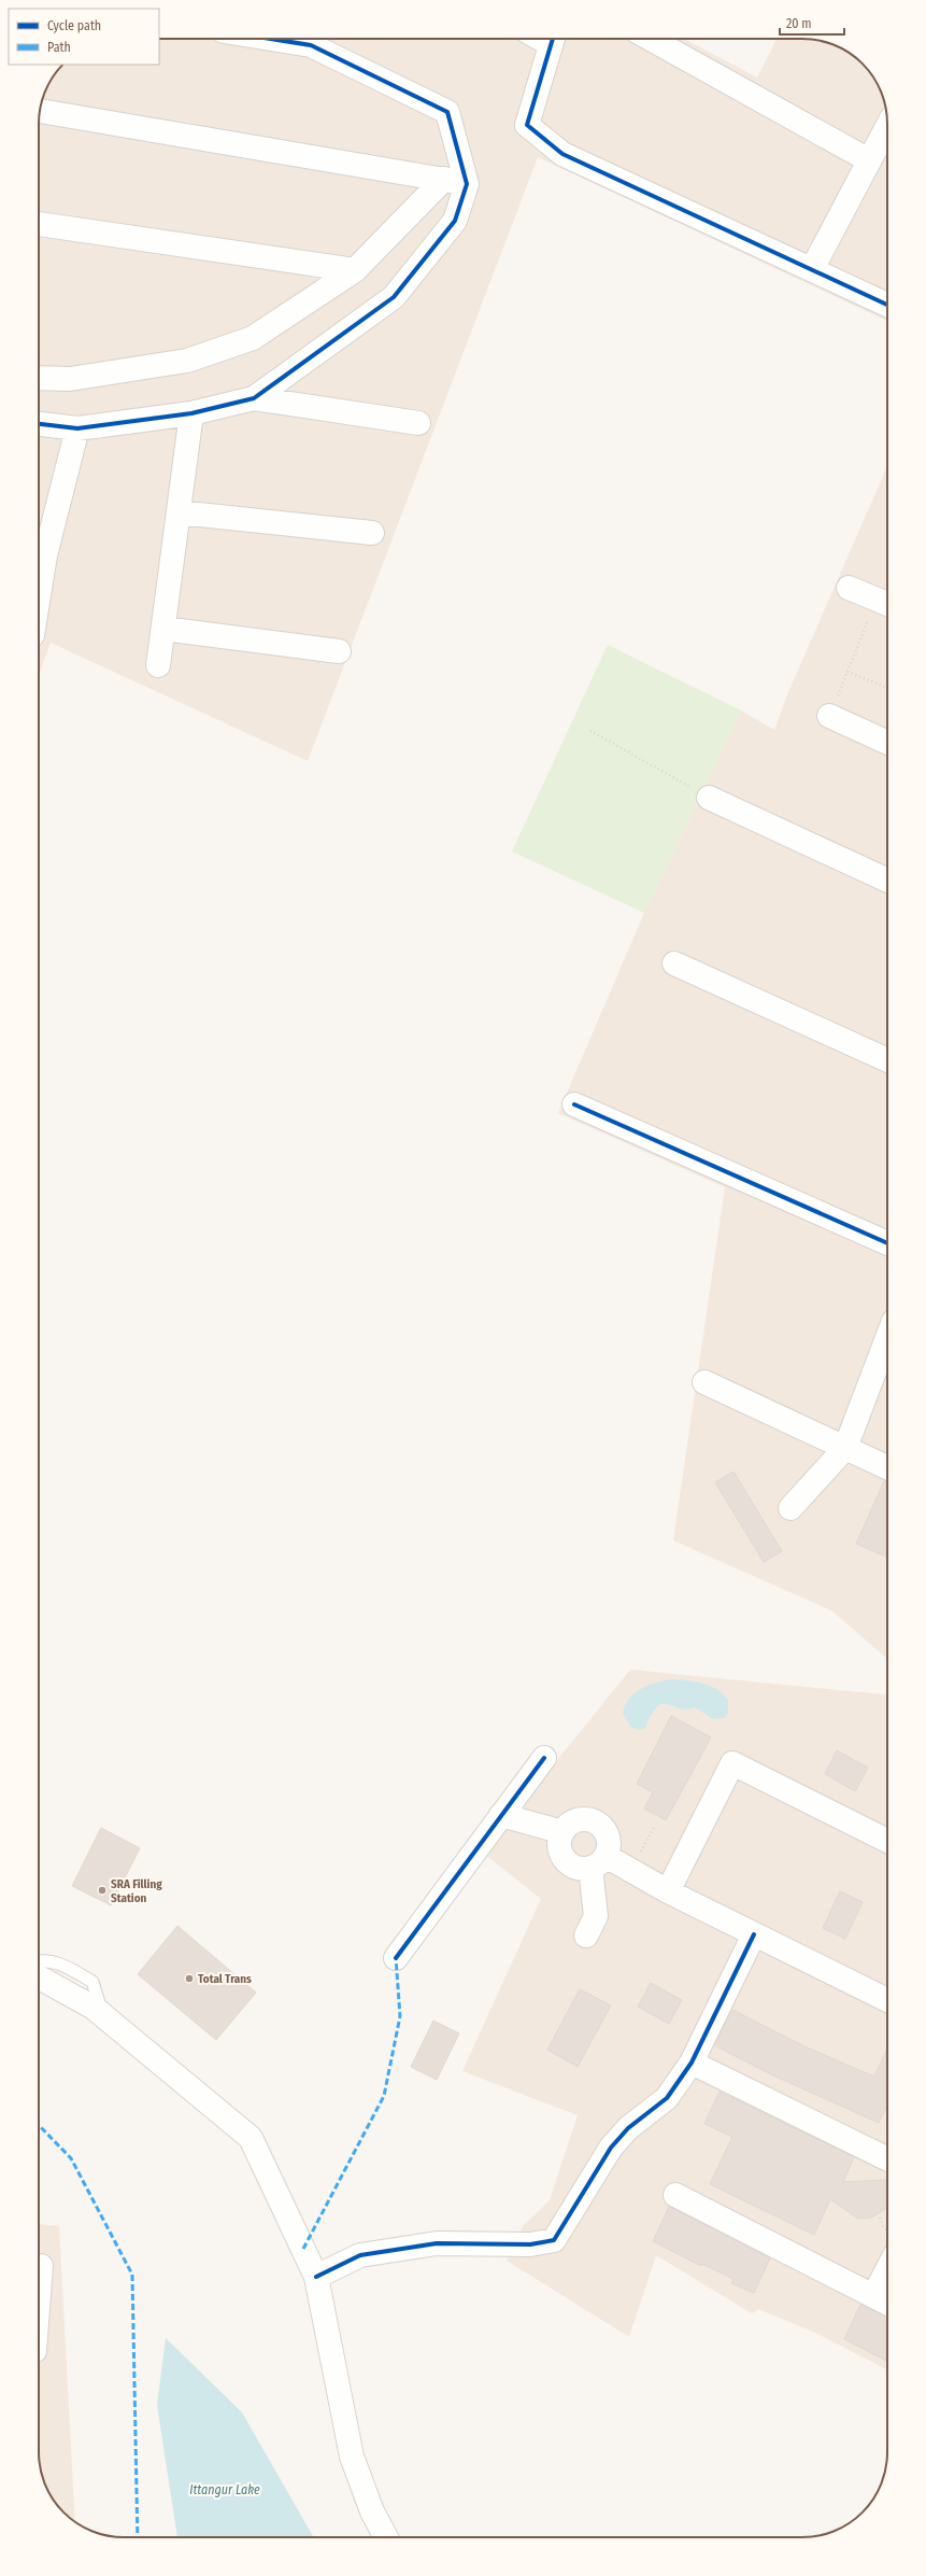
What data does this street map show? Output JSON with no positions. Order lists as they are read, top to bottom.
{
  "water": ["Ittangur Lake"],
  "places": ["SRA Filling Station", "Total Trans"],
  "legend": ["Cycle path", "Path"],
  "scale_bar": "20 m"
}
